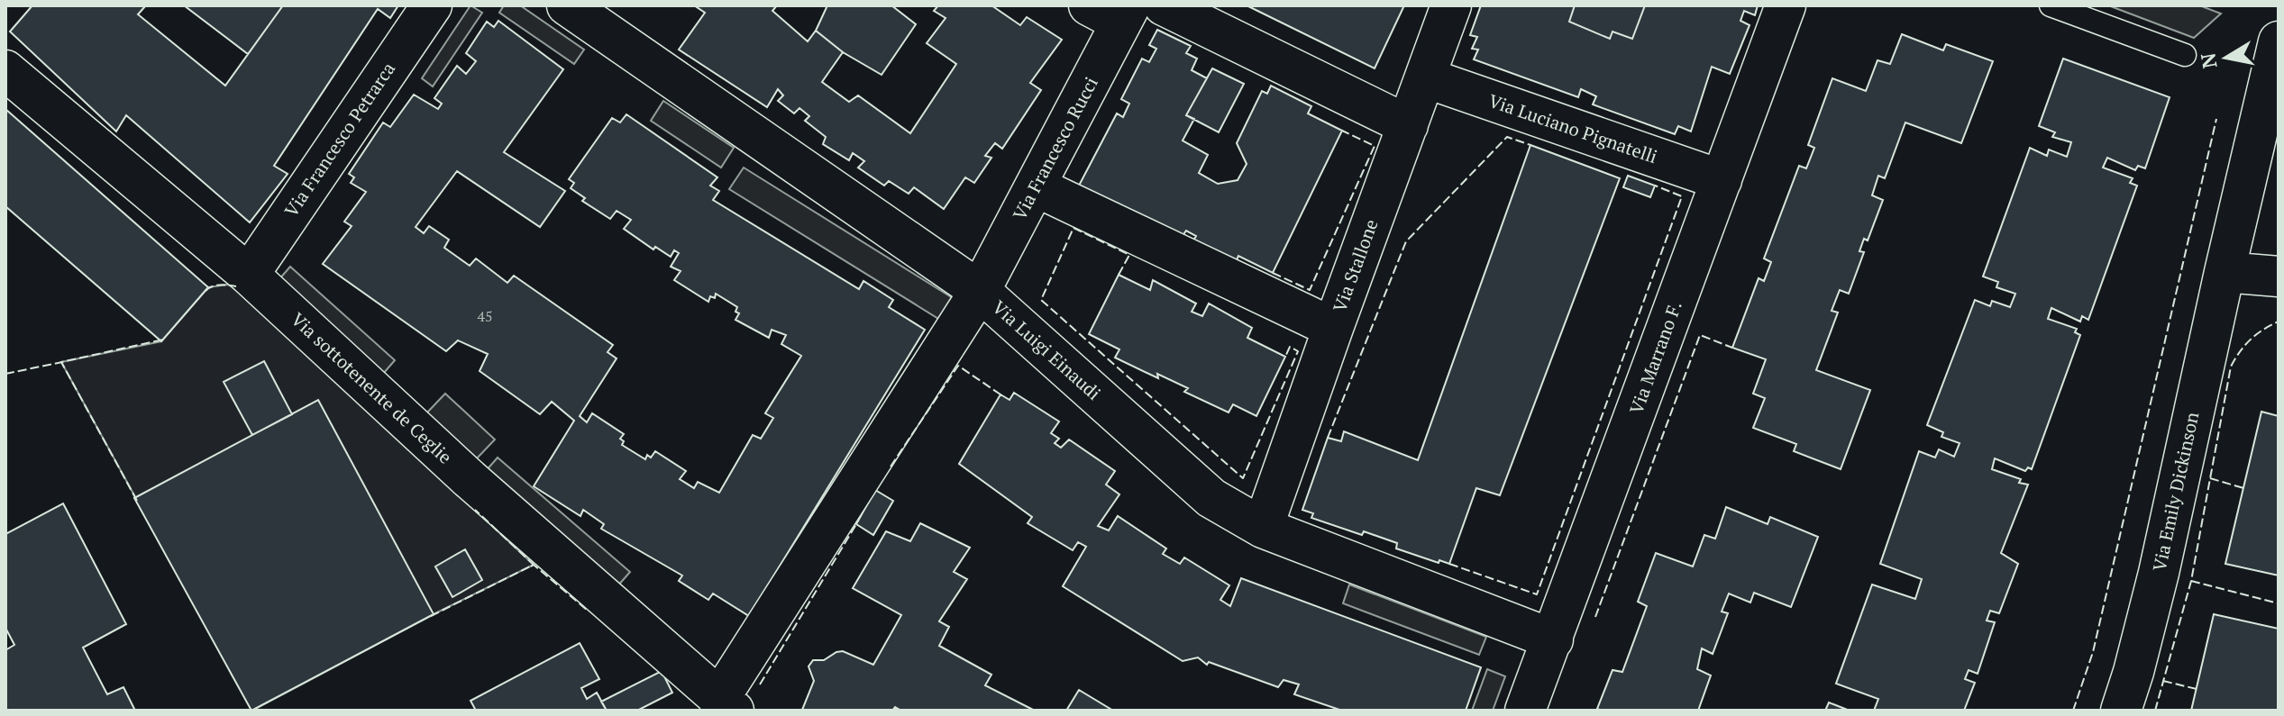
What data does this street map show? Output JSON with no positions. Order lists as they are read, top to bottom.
{
  "streets": {
    "street": [
      "Via Luciano Pignatelli",
      "Via Francesco Petrarca",
      "Via Francesco Rucci",
      "Via Stallone",
      "Via Luigi Einaudi",
      "Via Marrano F.",
      "Via sottotenente de Ceglie",
      "Via Emily Dickinson"
    ]
  },
  "crossings": [
    ["Via Luciano Pignatelli", "Via Stallone"],
    ["Via Luciano Pignatelli", "Via Marrano F."],
    ["Via Francesco Petrarca", "Via sottotenente de Ceglie"],
    ["Via Francesco Rucci", "Via Luigi Einaudi"],
    ["Via Francesco Rucci", "Via sottotenente de Ceglie"],
    ["Via Stallone", "Via Luigi Einaudi"],
    ["Via Luigi Einaudi", "Via Marrano F."]
  ],
  "house_numbers": ["45"],
  "north": "left"
}
